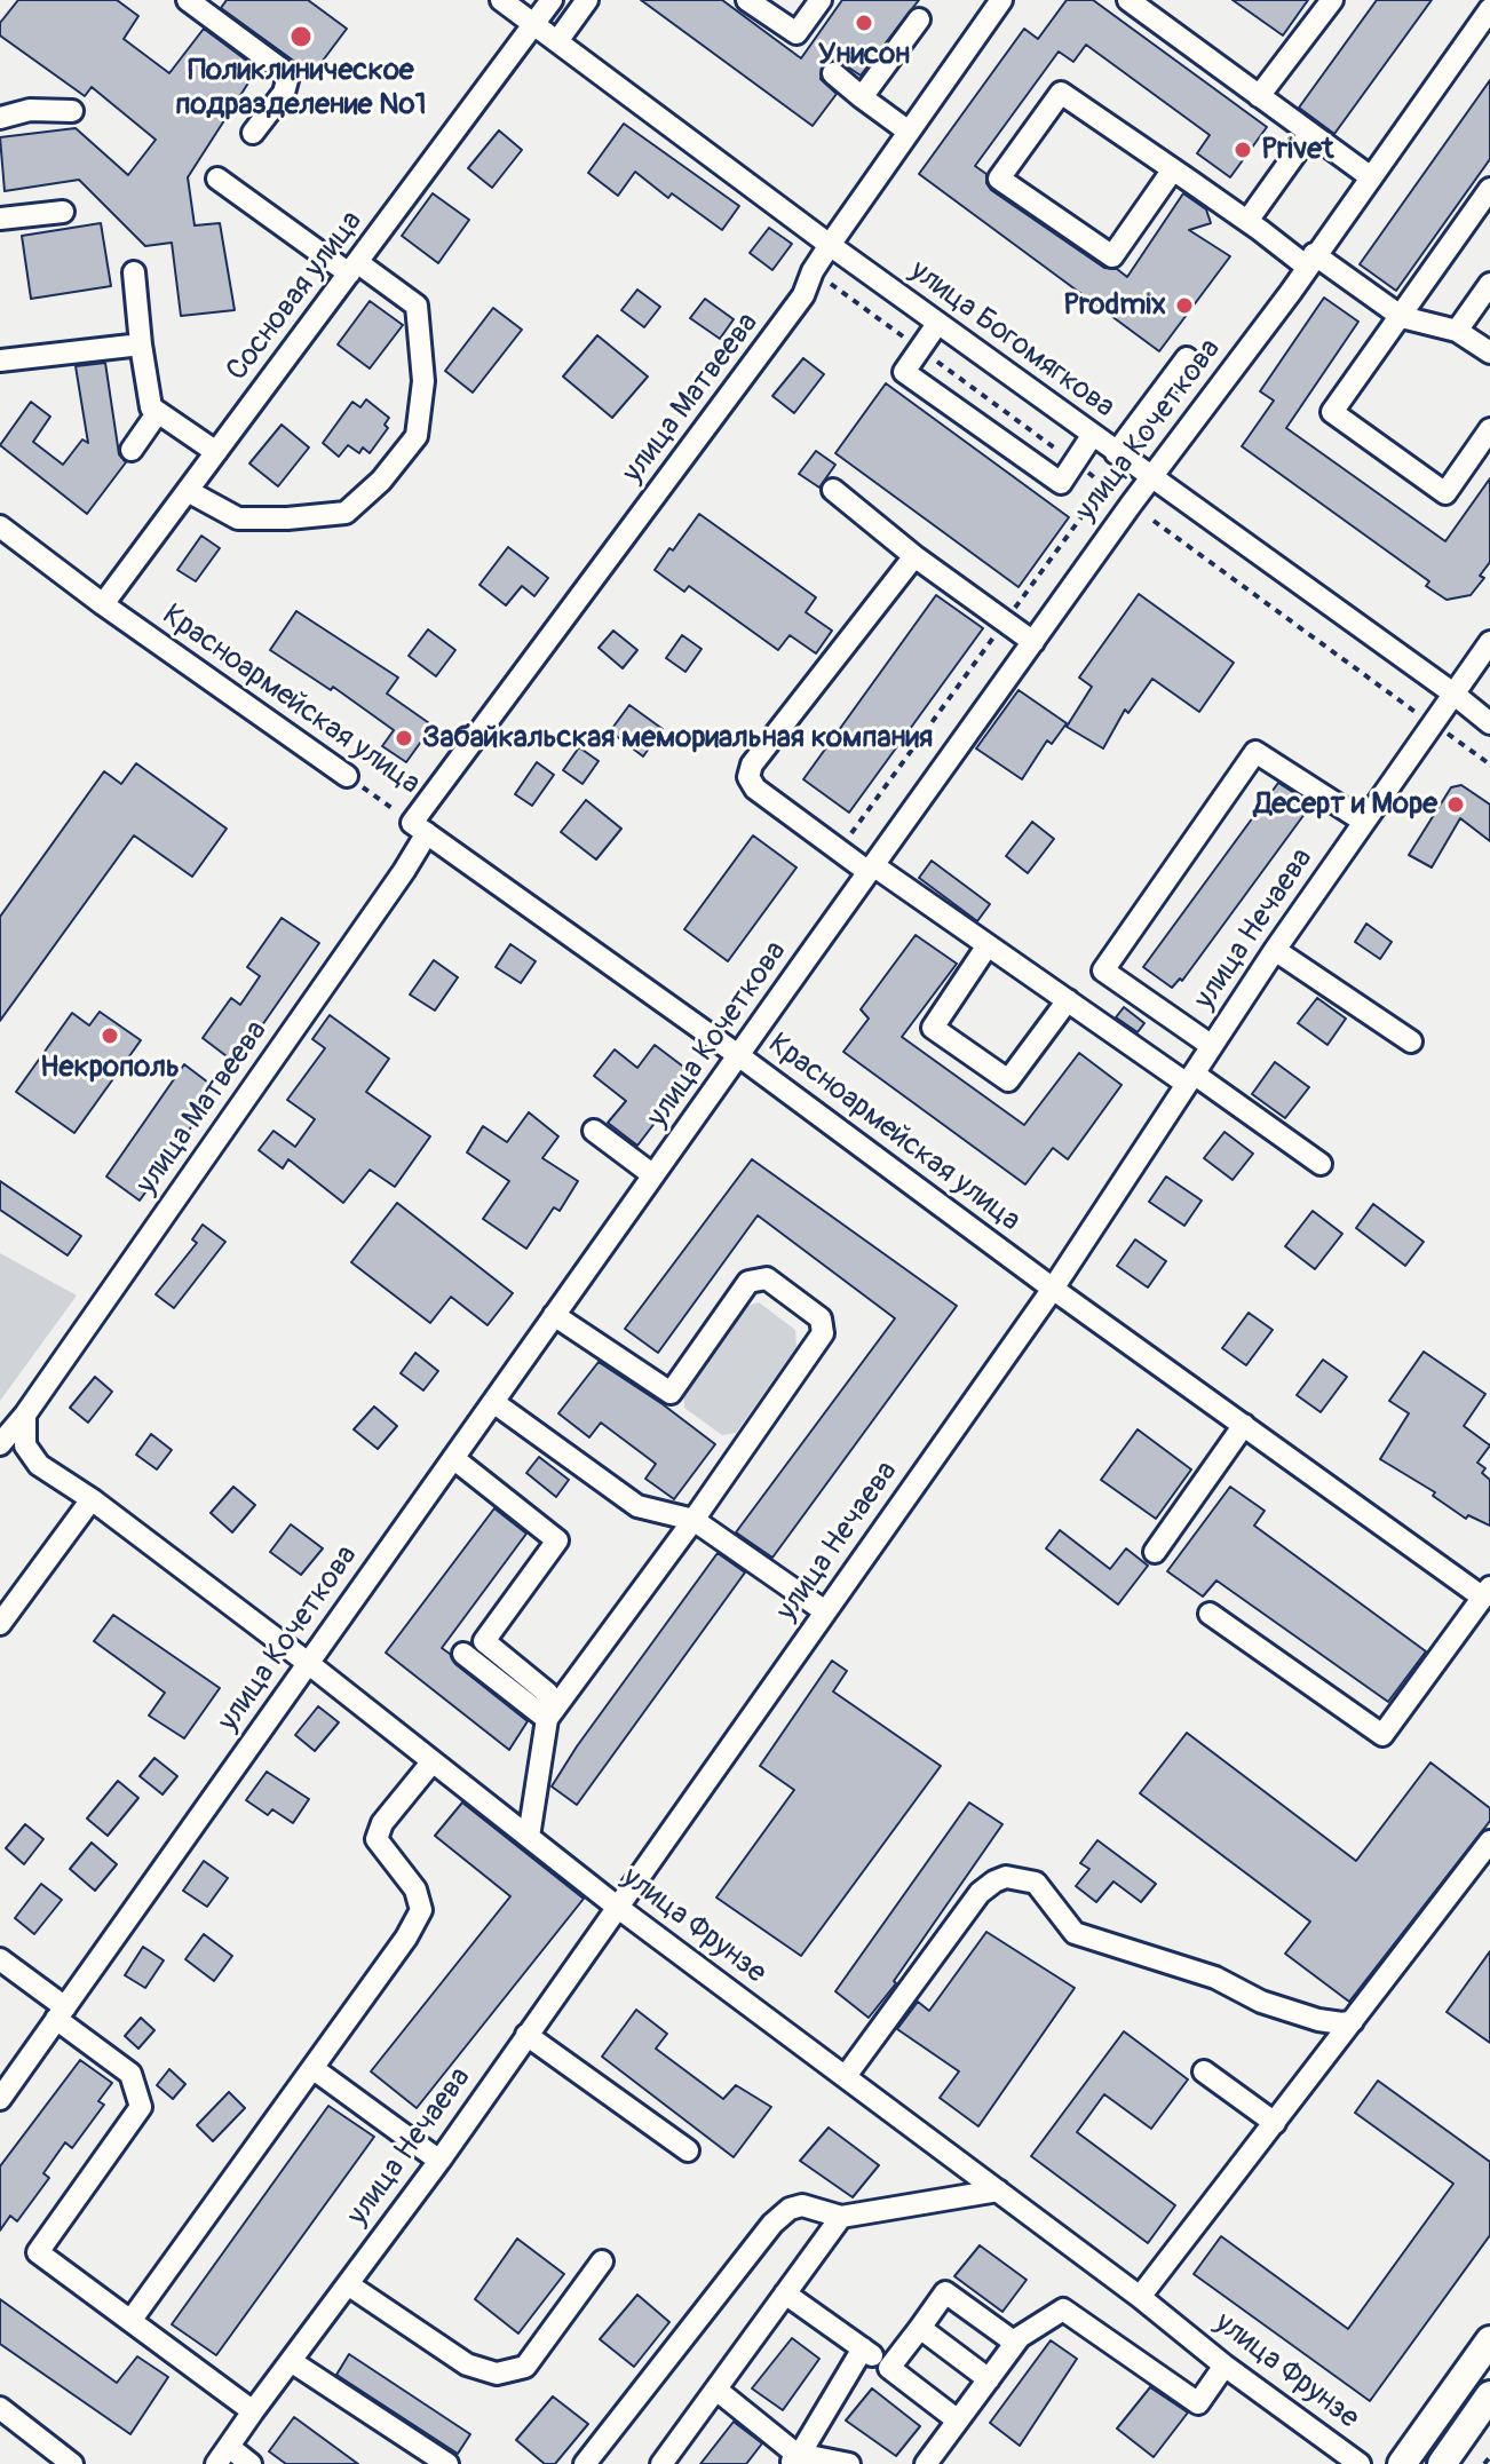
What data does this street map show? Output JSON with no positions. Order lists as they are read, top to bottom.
{
  "streets": {
    "street": [
      "Сосновая улица",
      "улица Богомягкова",
      "улица Матвеева",
      "улица Кочеткова",
      "Красноармейская улица",
      "улица Нечаева",
      "улица Фрунзе"
    ]
  },
  "crossings": [
    ["Сосновая улица", "улица Богомягкова"],
    ["Сосновая улица", "Красноармейская улица"],
    ["улица Богомягкова", "улица Матвеева"],
    ["улица Богомягкова", "улица Кочеткова"],
    ["улица Богомягкова", "улица Нечаева"],
    ["улица Матвеева", "Красноармейская улица"],
    ["улица Матвеева", "улица Фрунзе"],
    ["улица Кочеткова", "Красноармейская улица"],
    ["улица Кочеткова", "улица Фрунзе"],
    ["Красноармейская улица", "улица Нечаева"],
    ["улица Нечаева", "улица Фрунзе"]
  ],
  "places": [
    "Унисон",
    "Поликлиническое подразделение №1",
    "Privet",
    "Prodmix",
    "Забайкальская мемориальная компания",
    "Десерт и Море",
    "Некрополь"
  ]
}
